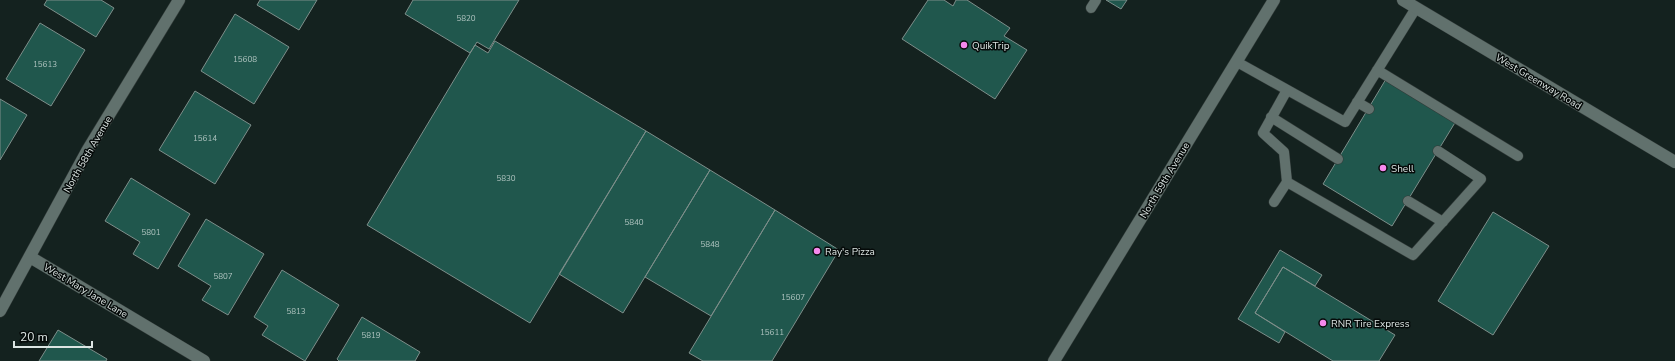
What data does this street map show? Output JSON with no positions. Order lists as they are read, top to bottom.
{
  "streets": {
    "main road": [
      "West Greenway Road",
      "North 58th Avenue",
      "North 59th Avenue",
      "West Mary Jane Lane"
    ]
  },
  "crossings": [
    ["North 58th Avenue", "West Mary Jane Lane"]
  ],
  "places": [
    "QuikTrip",
    "Shell",
    "Ray's Pizza",
    "RNR Tire Express"
  ],
  "house_numbers": [
    "5820",
    "15608",
    "15613",
    "15614",
    "5830",
    "5840",
    "5801",
    "5848",
    "5807",
    "15607",
    "5813",
    "15611",
    "5819"
  ],
  "scale_bar": "20 m"
}
